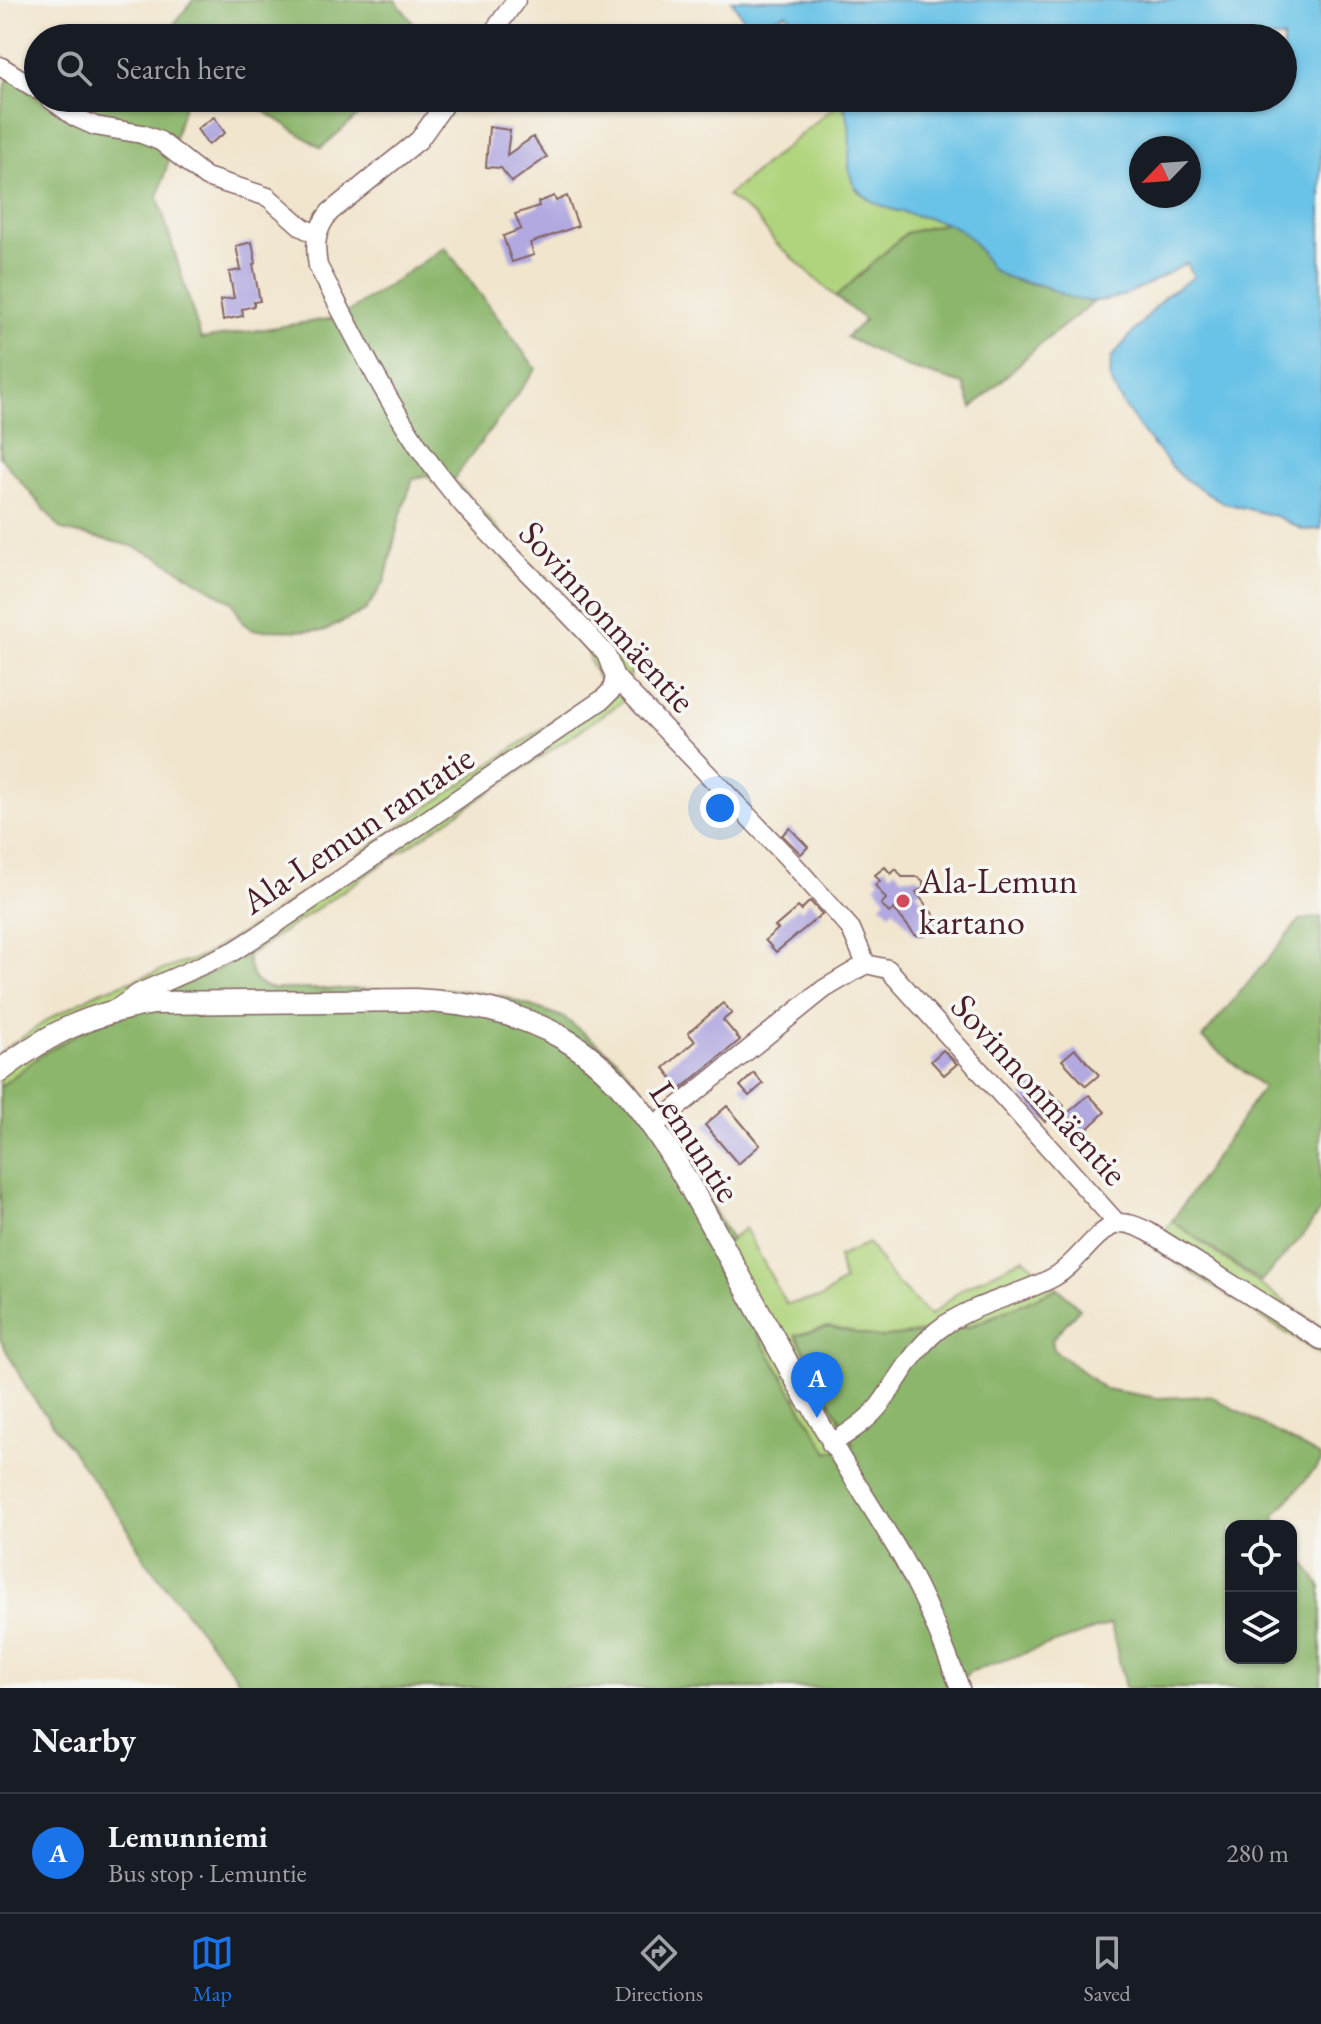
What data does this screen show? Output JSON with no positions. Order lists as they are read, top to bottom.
{
  "streets": {
    "street": ["Sovinnonmäentie", "Ala-Lemun rantatie", "Lemuntie"]
  },
  "crossings": [
    ["Sovinnonmäentie", "Ala-Lemun rantatie"],
    ["Ala-Lemun rantatie", "Lemuntie"]
  ],
  "places": ["Ala-Lemun kartano"],
  "north": "bottom left",
  "page": {
    "search": "Search here",
    "pins": "A",
    "heading": "Nearby",
    "list": [
      {
        "mark": "A",
        "name": "Lemunniemi",
        "note": "Bus stop · Lemuntie",
        "value": "280 m"
      }
    ],
    "nav": ["Map", "Directions", "Saved"]
  }
}
